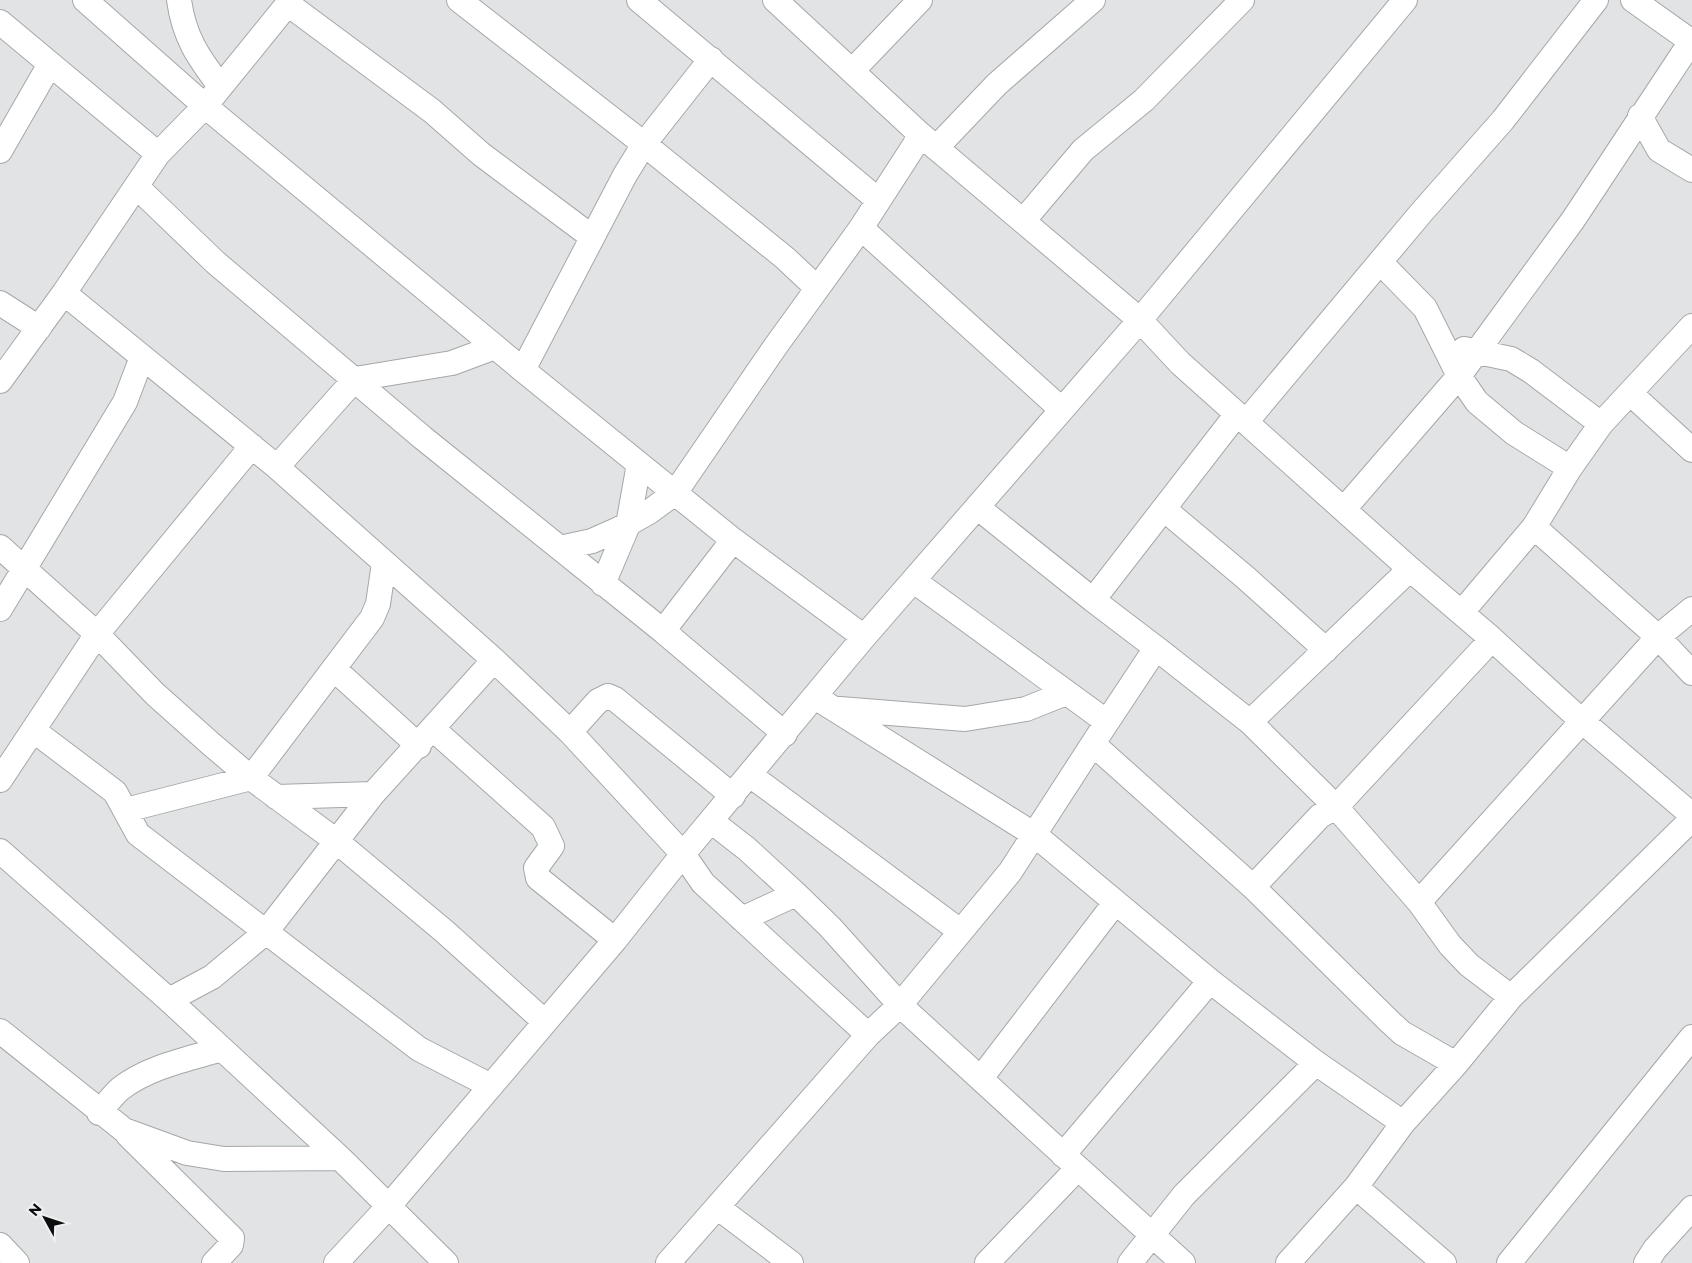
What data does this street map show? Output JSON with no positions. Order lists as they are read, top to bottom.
{
  "north": "top left"
}
